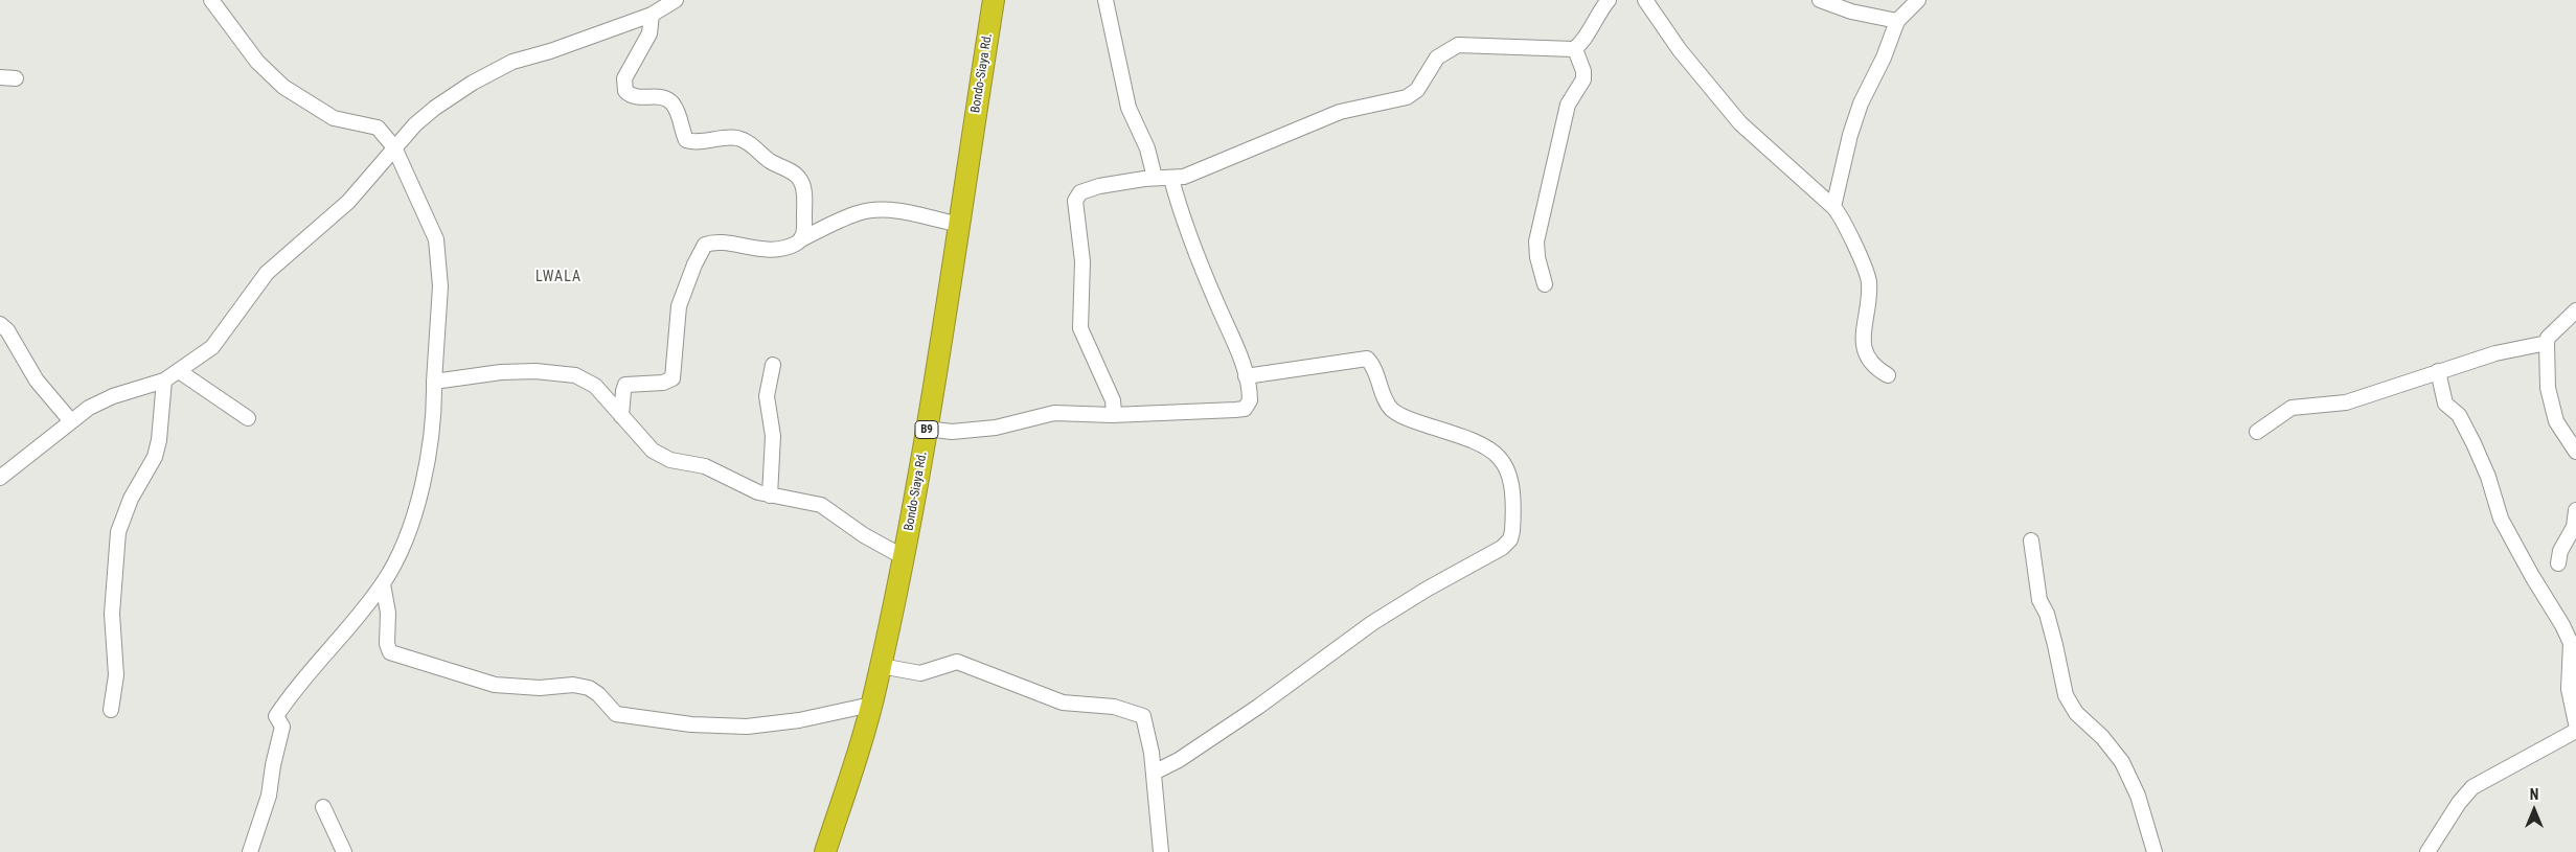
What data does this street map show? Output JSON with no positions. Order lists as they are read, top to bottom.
{
  "streets": {
    "highway": ["Bondo-Siaya Rd.", "B9"]
  },
  "districts": ["LWALA"],
  "north": "top"
}
